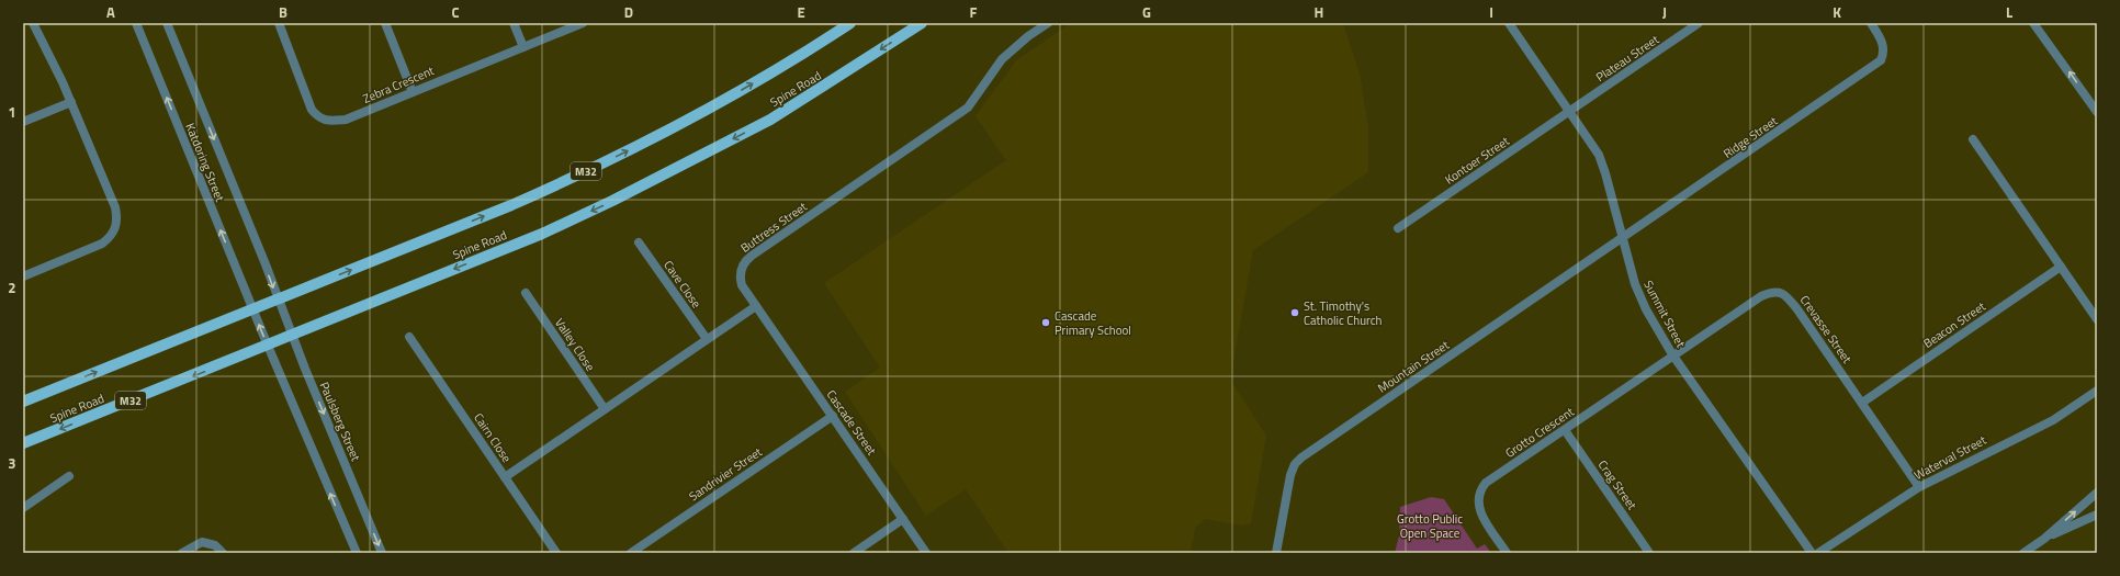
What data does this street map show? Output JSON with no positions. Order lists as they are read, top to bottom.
{
  "streets": {
    "main road": ["Spine Road", "M32"],
    "street": [
      "Plateau Street",
      "Zebra Crescent",
      "Ridge Street",
      "Kontoer Street",
      "Katdoring Street",
      "Buttress Street",
      "Cave Close",
      "Summit Street",
      "Beacon Street",
      "Crevasse Street",
      "Valley Close",
      "Mountain Street",
      "Paulsberg Street",
      "Cascade Street",
      "Grotto Crescent",
      "Cairn Close",
      "Waterval Street",
      "Sandrivier Street",
      "Crag Street"
    ]
  },
  "crossings": [
    ["Plateau Street", "Kontoer Street"],
    ["Plateau Street", "Summit Street"],
    ["Spine Road", "Katdoring Street"],
    ["Spine Road", "Paulsberg Street"],
    ["Ridge Street", "Summit Street"],
    ["Ridge Street", "Mountain Street"],
    ["Kontoer Street", "Summit Street"],
    ["Katdoring Street", "Paulsberg Street"],
    ["Buttress Street", "Cascade Street"],
    ["Summit Street", "Crevasse Street"],
    ["Summit Street", "Mountain Street"],
    ["Summit Street", "Grotto Crescent"],
    ["Beacon Street", "Crevasse Street"],
    ["Crevasse Street", "Grotto Crescent"],
    ["Crevasse Street", "Waterval Street"],
    ["Cascade Street", "Sandrivier Street"],
    ["Grotto Crescent", "Crag Street"]
  ],
  "parks": ["Grotto Public Open Space"],
  "places": ["St. Timothy's Catholic Church", "Cascade Primary School"],
  "grid": {
    "columns": [
      "A",
      "B",
      "C",
      "D",
      "E",
      "F",
      "G",
      "H",
      "I",
      "J",
      "K",
      "L"
    ],
    "rows": ["1", "2", "3"]
  }
}
